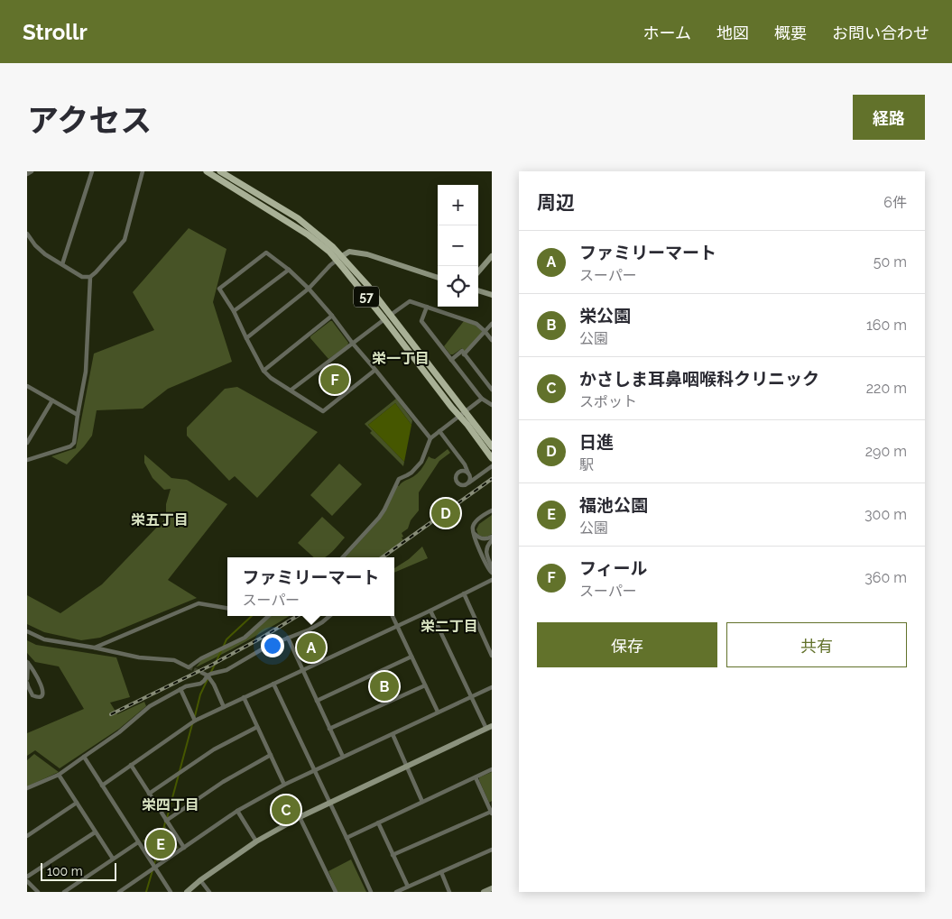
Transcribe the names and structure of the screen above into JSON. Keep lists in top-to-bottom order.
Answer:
{
  "streets": {
    "main road": ["57"]
  },
  "districts": [
    "栄一丁目",
    "栄五丁目",
    "栄二丁目",
    "栄四丁目"
  ],
  "scale_bar": "100 m",
  "page": {
    "header": "Strollr",
    "nav": [
      "ホーム",
      "地図",
      "概要",
      "お問い合わせ"
    ],
    "title": "アクセス",
    "buttons": [
      "経路",
      ["保存", "共有"]
    ],
    "heading": ["周辺", "6件"],
    "map_buttons": ["+", "−"],
    "list": [
      {
        "mark": "A",
        "name": "ファミリーマート",
        "note": "スーパー",
        "value": "50 m"
      },
      {
        "mark": "B",
        "name": "栄公園",
        "note": "公園",
        "value": "160 m"
      },
      {
        "mark": "C",
        "name": "かさしま耳鼻咽喉科クリニック",
        "note": "スポット",
        "value": "220 m"
      },
      {
        "mark": "D",
        "name": "日進",
        "note": "駅",
        "value": "290 m"
      },
      {
        "mark": "E",
        "name": "福池公園",
        "note": "公園",
        "value": "300 m"
      },
      {
        "mark": "F",
        "name": "フィール",
        "note": "スーパー",
        "value": "360 m"
      }
    ],
    "pins": [
      "F",
      "D",
      "A",
      "B",
      "C",
      "E"
    ],
    "popup": ["ファミリーマート", "スーパー"],
    "scale": "100 m"
  }
}
